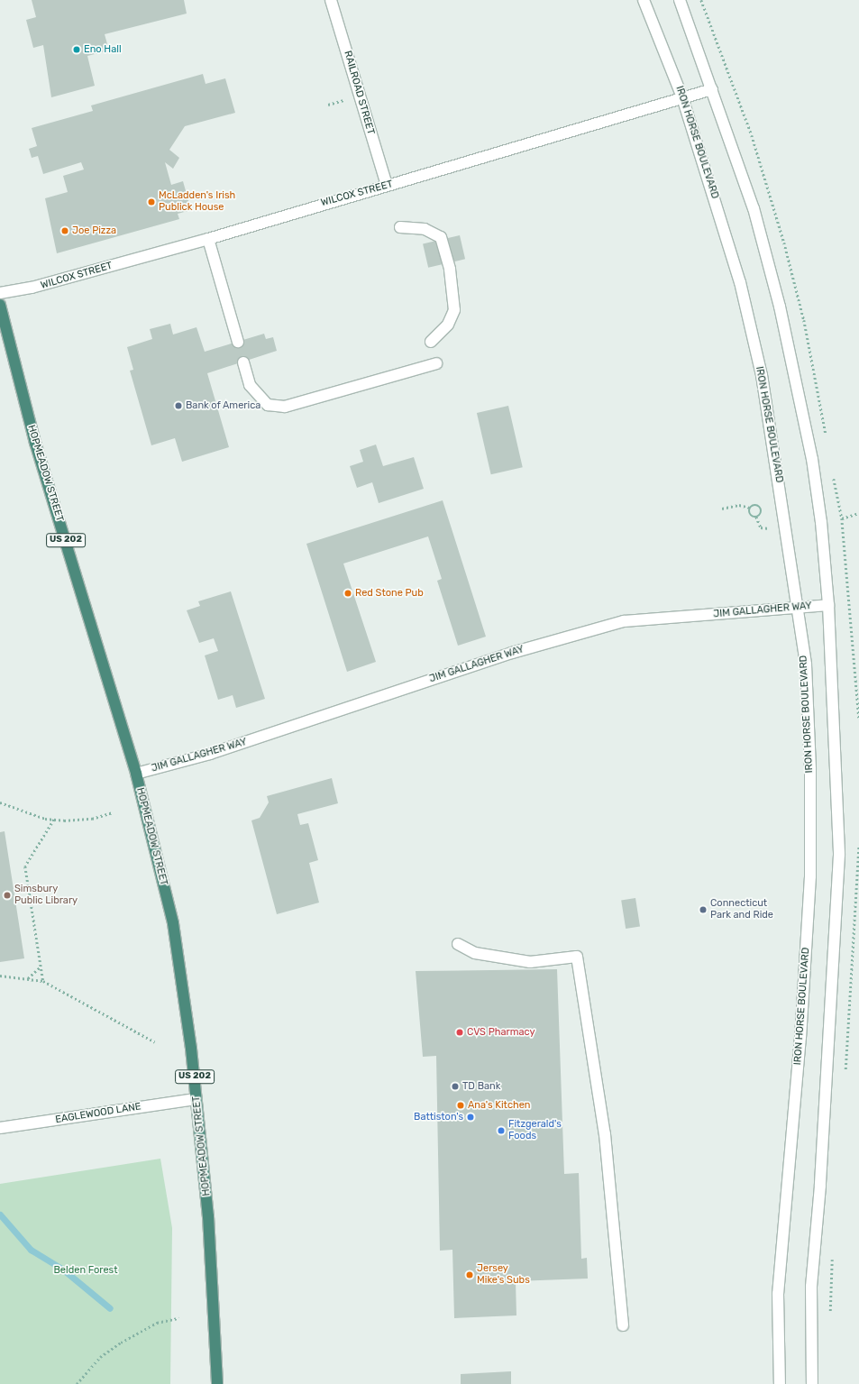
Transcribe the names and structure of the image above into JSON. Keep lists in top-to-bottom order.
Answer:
{
  "streets": {
    "highway": ["HOPMEADOW STREET", "US 202"],
    "street": [
      "RAILROAD STREET",
      "IRON HORSE BOULEVARD",
      "WILCOX STREET",
      "JIM GALLAGHER WAY",
      "EAGLEWOOD LANE"
    ]
  },
  "crossings": [
    ["RAILROAD STREET", "WILCOX STREET"],
    ["IRON HORSE BOULEVARD", "WILCOX STREET"],
    ["IRON HORSE BOULEVARD", "JIM GALLAGHER WAY"],
    ["HOPMEADOW STREET", "JIM GALLAGHER WAY"],
    ["HOPMEADOW STREET", "EAGLEWOOD LANE"]
  ],
  "parks": ["Belden Forest"],
  "places": [
    "Eno Hall",
    "McLadden's Irish Publick House",
    "Joe Pizza",
    "Bank of America",
    "Red Stone Pub",
    "Simsbury Public Library",
    "Connecticut Park and Ride",
    "CVS Pharmacy",
    "TD Bank",
    "Ana's Kitchen",
    "Battiston's",
    "Fitzgerald's Foods",
    "Jersey Mike's Subs"
  ]
}
